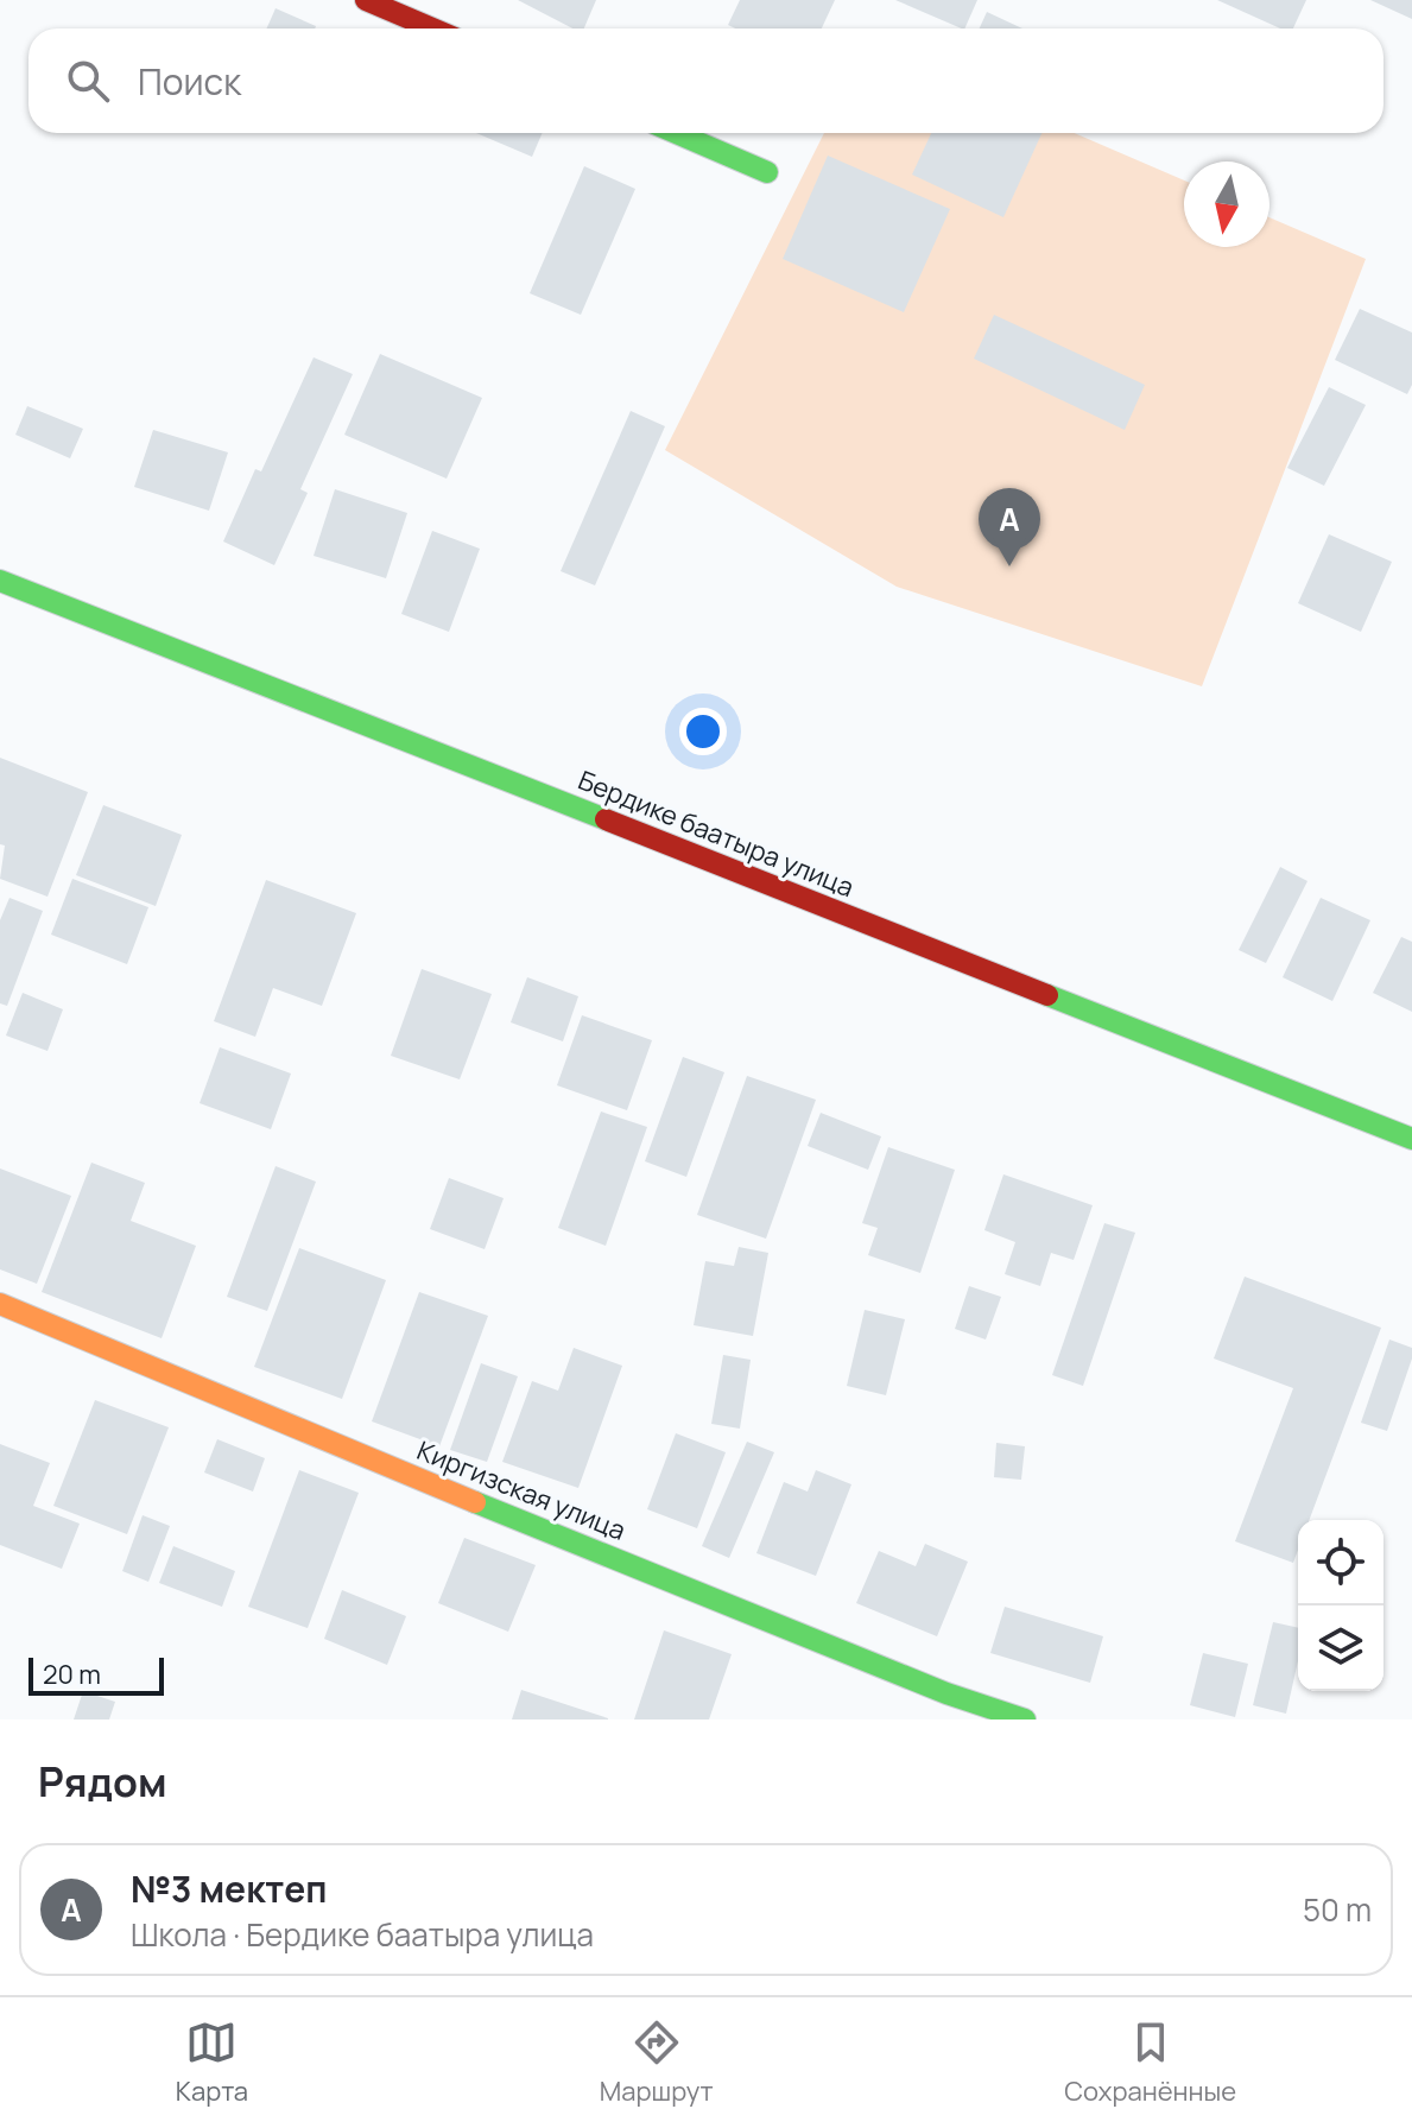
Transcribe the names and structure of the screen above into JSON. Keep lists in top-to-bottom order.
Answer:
{
  "streets": {
    "street": ["Бердике баатыра улица", "Киргизская улица"]
  },
  "scale_bar": "20 m",
  "north": "bottom",
  "page": {
    "search": "Поиск",
    "pins": "A",
    "scale": "20 m",
    "heading": "Рядом",
    "list": [
      {
        "mark": "A",
        "name": "№3 мектеп",
        "note": "Школа · Бердике баатыра улица",
        "value": "50 m"
      }
    ],
    "nav": ["Карта", "Маршрут", "Сохранённые"]
  }
}
